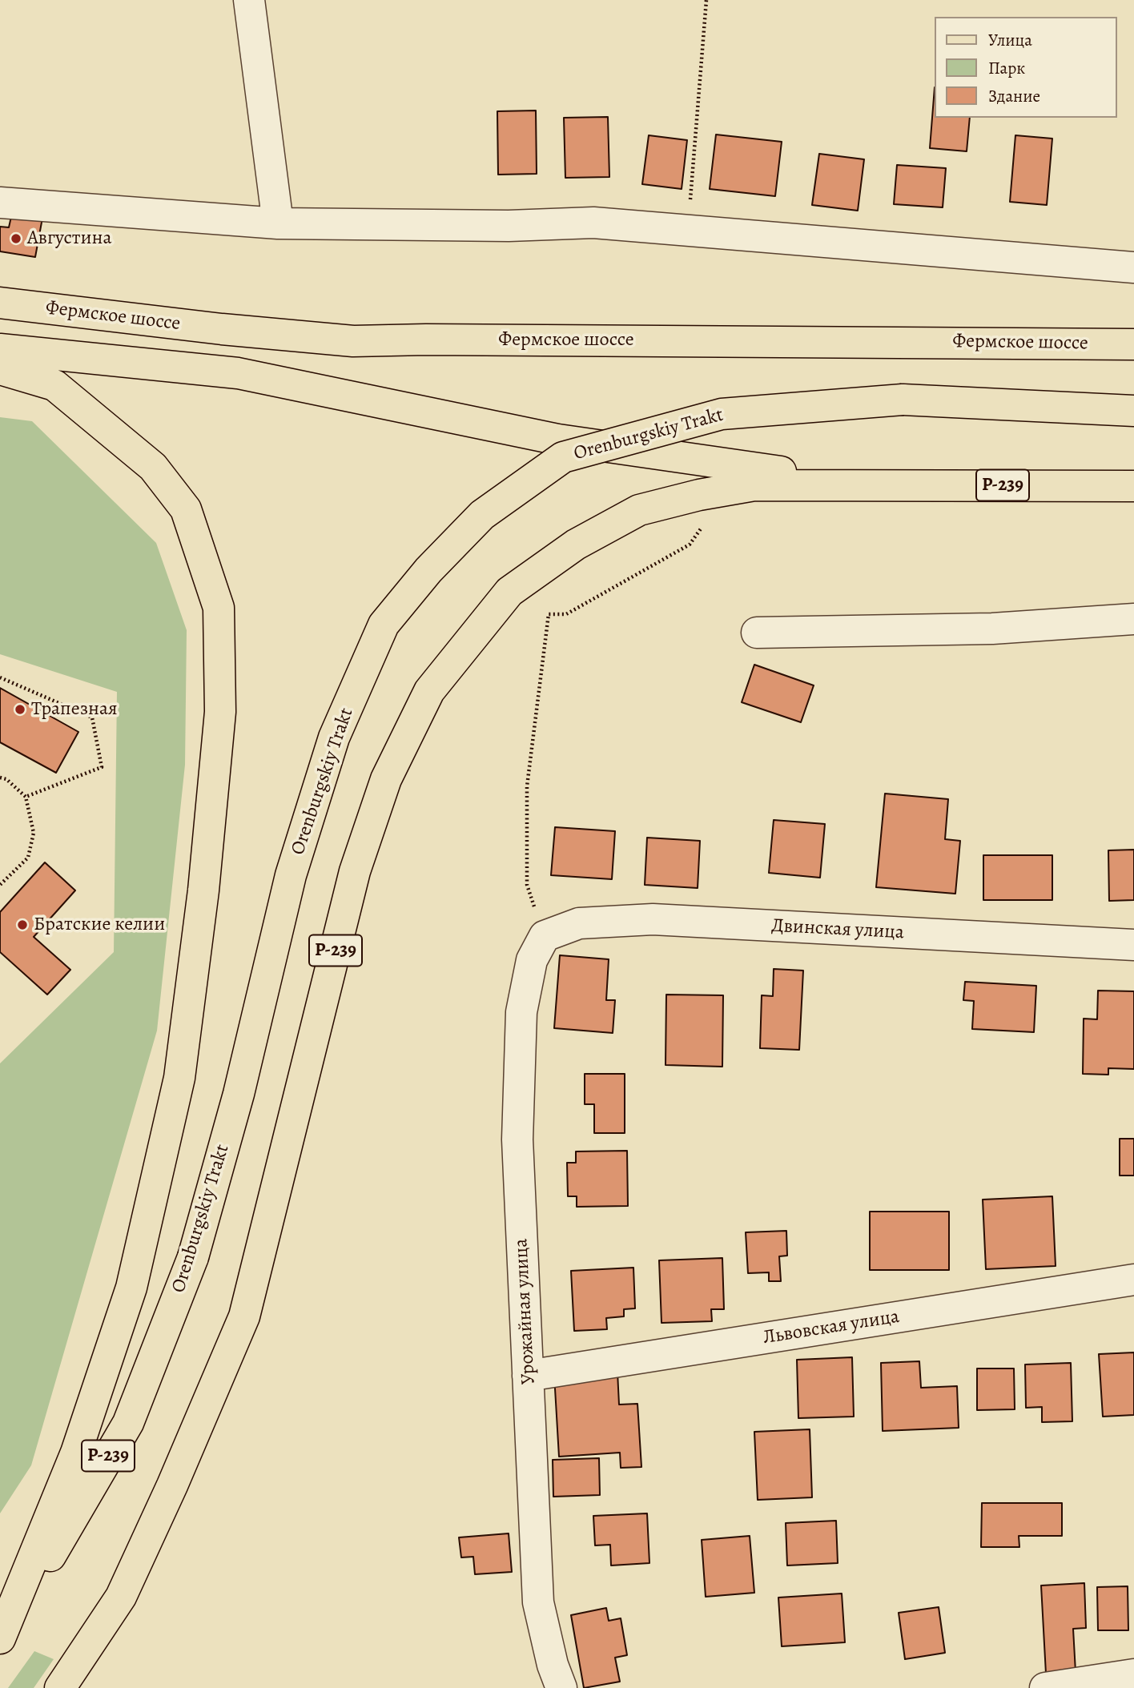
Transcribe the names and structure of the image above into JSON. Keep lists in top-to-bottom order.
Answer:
{
  "streets": {
    "main road": ["Фермское шоссе", "Orenburgskiy Trakt", "Р-239"],
    "street": ["Двинская улица", "Урожайная улица", "Львовская улица"]
  },
  "crossings": [
    ["Двинская улица", "Урожайная улица"],
    ["Урожайная улица", "Львовская улица"]
  ],
  "places": ["Августина", "Трапезная", "Братские келии"],
  "legend": ["Улица", "Парк", "Здание"]
}
